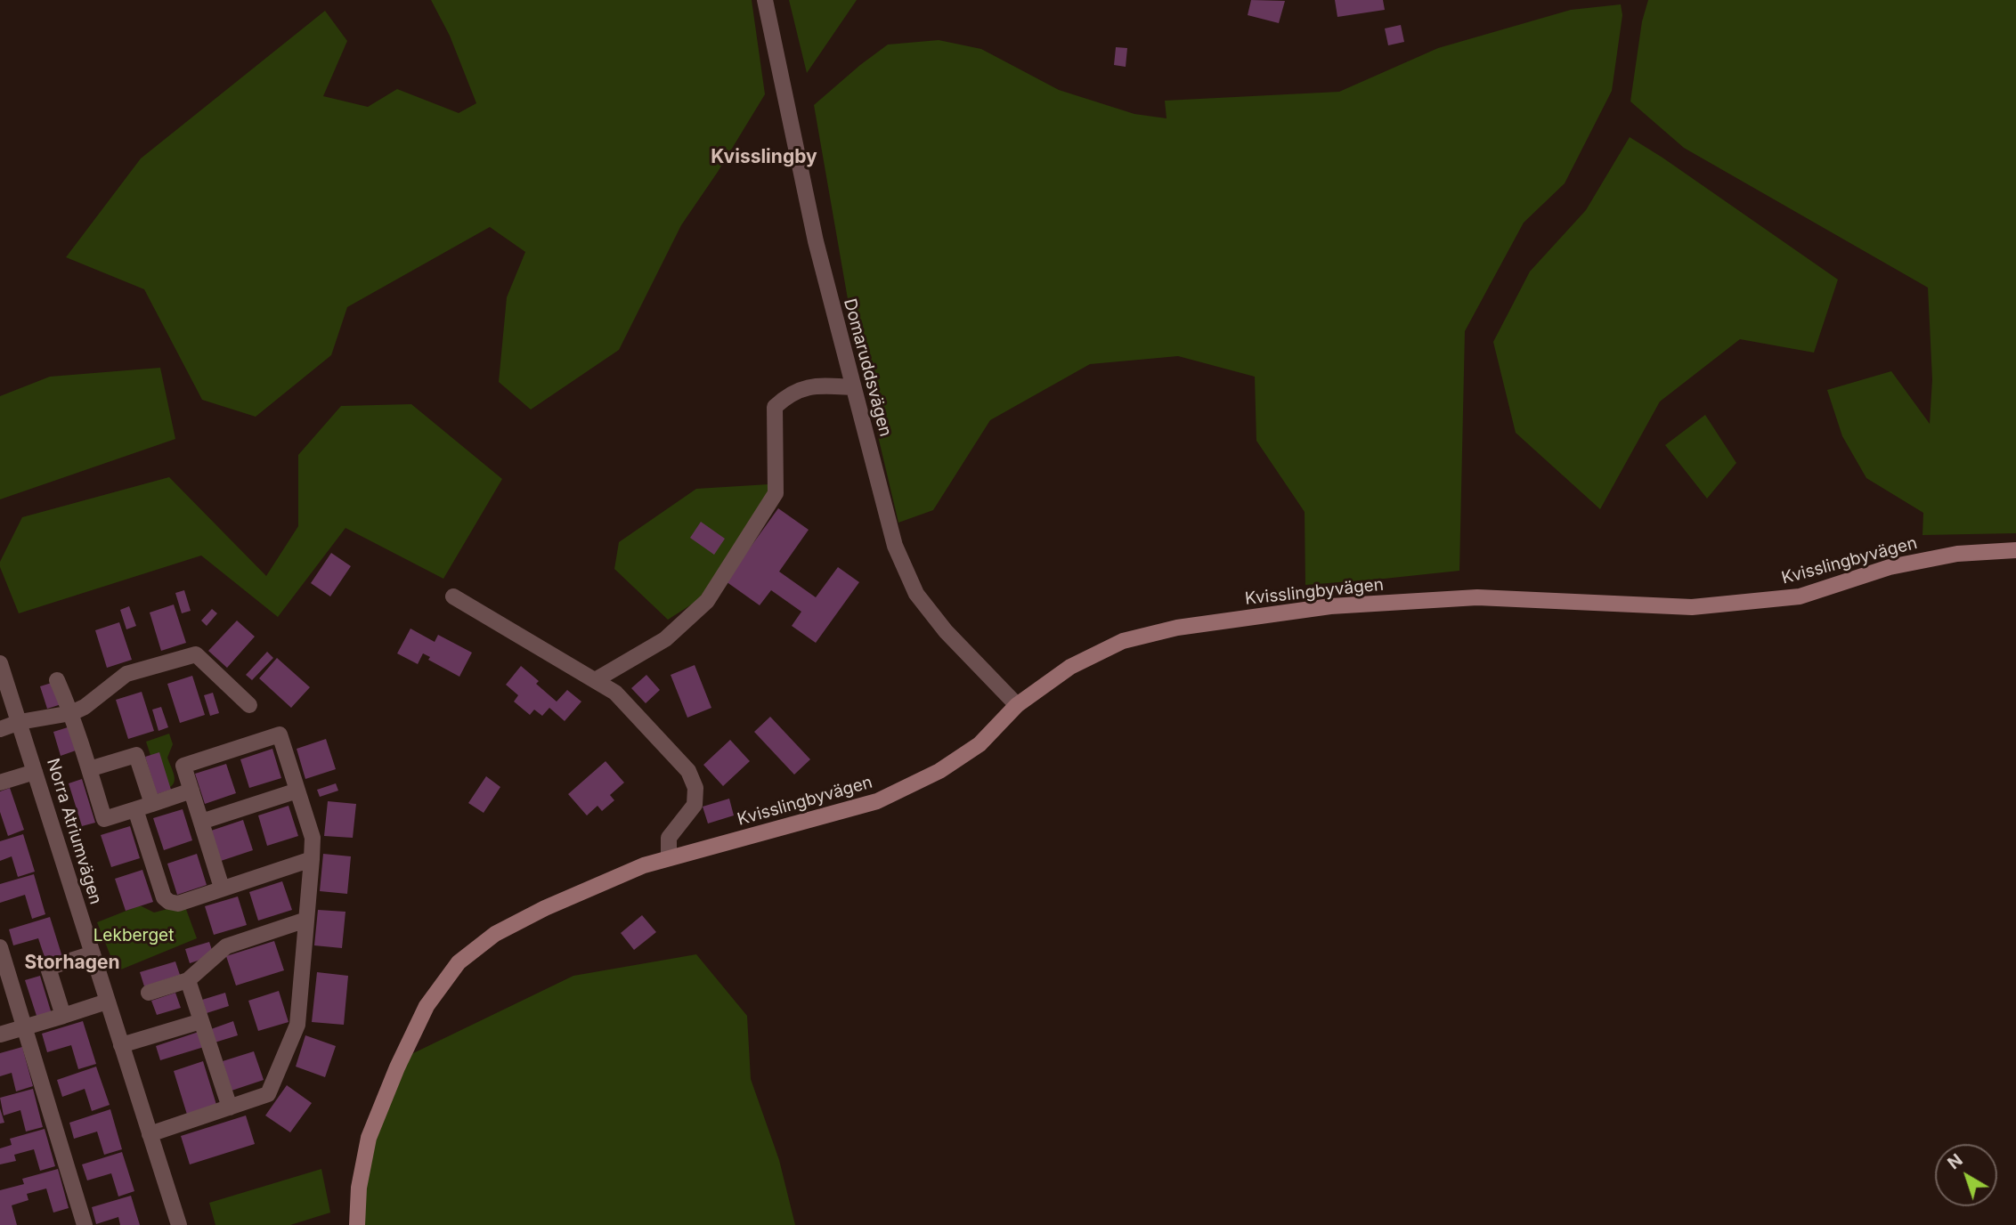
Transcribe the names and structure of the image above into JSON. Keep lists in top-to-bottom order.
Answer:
{
  "streets": {
    "street": ["Domaruddsvägen", "Kvisslingbyvägen", "Norra Atriumvägen"]
  },
  "crossings": [
    ["Domaruddsvägen", "Kvisslingbyvägen"]
  ],
  "districts": ["Kvisslingby", "Storhagen"],
  "parks": ["Lekberget"],
  "north": "top left"
}
